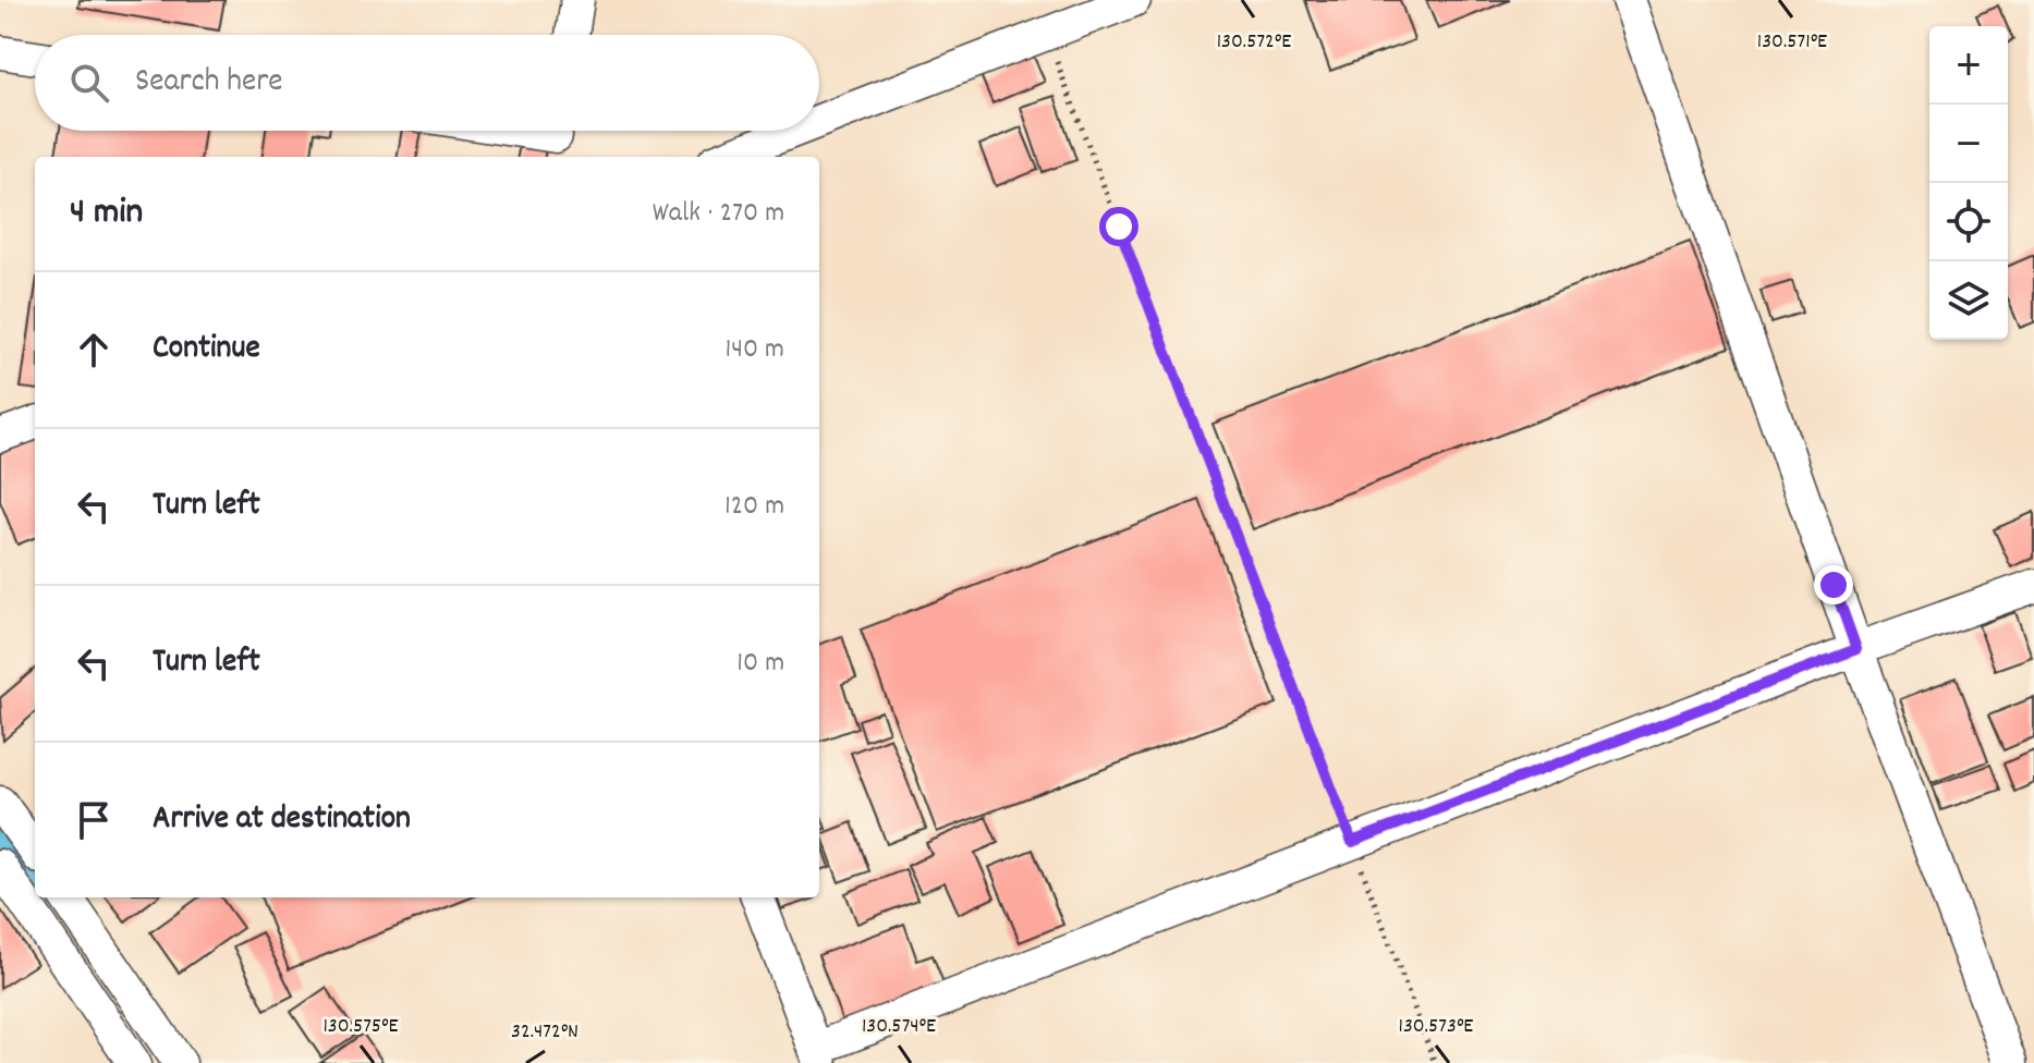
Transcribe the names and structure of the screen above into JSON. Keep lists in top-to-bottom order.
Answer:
{
  "page": {
    "map_buttons": ["+", "−"],
    "search": "Search here",
    "heading": ["4 min", "Walk · 270 m"],
    "list": [
      ["Continue", "140 m"],
      ["Turn left", "120 m"],
      ["Turn left", "10 m"],
      "Arrive at destination"
    ]
  },
  "coordinates": [
    "130.572°E",
    "130.571°E",
    "130.575°E",
    "130.574°E",
    "130.573°E",
    "32.472°N"
  ]
}
